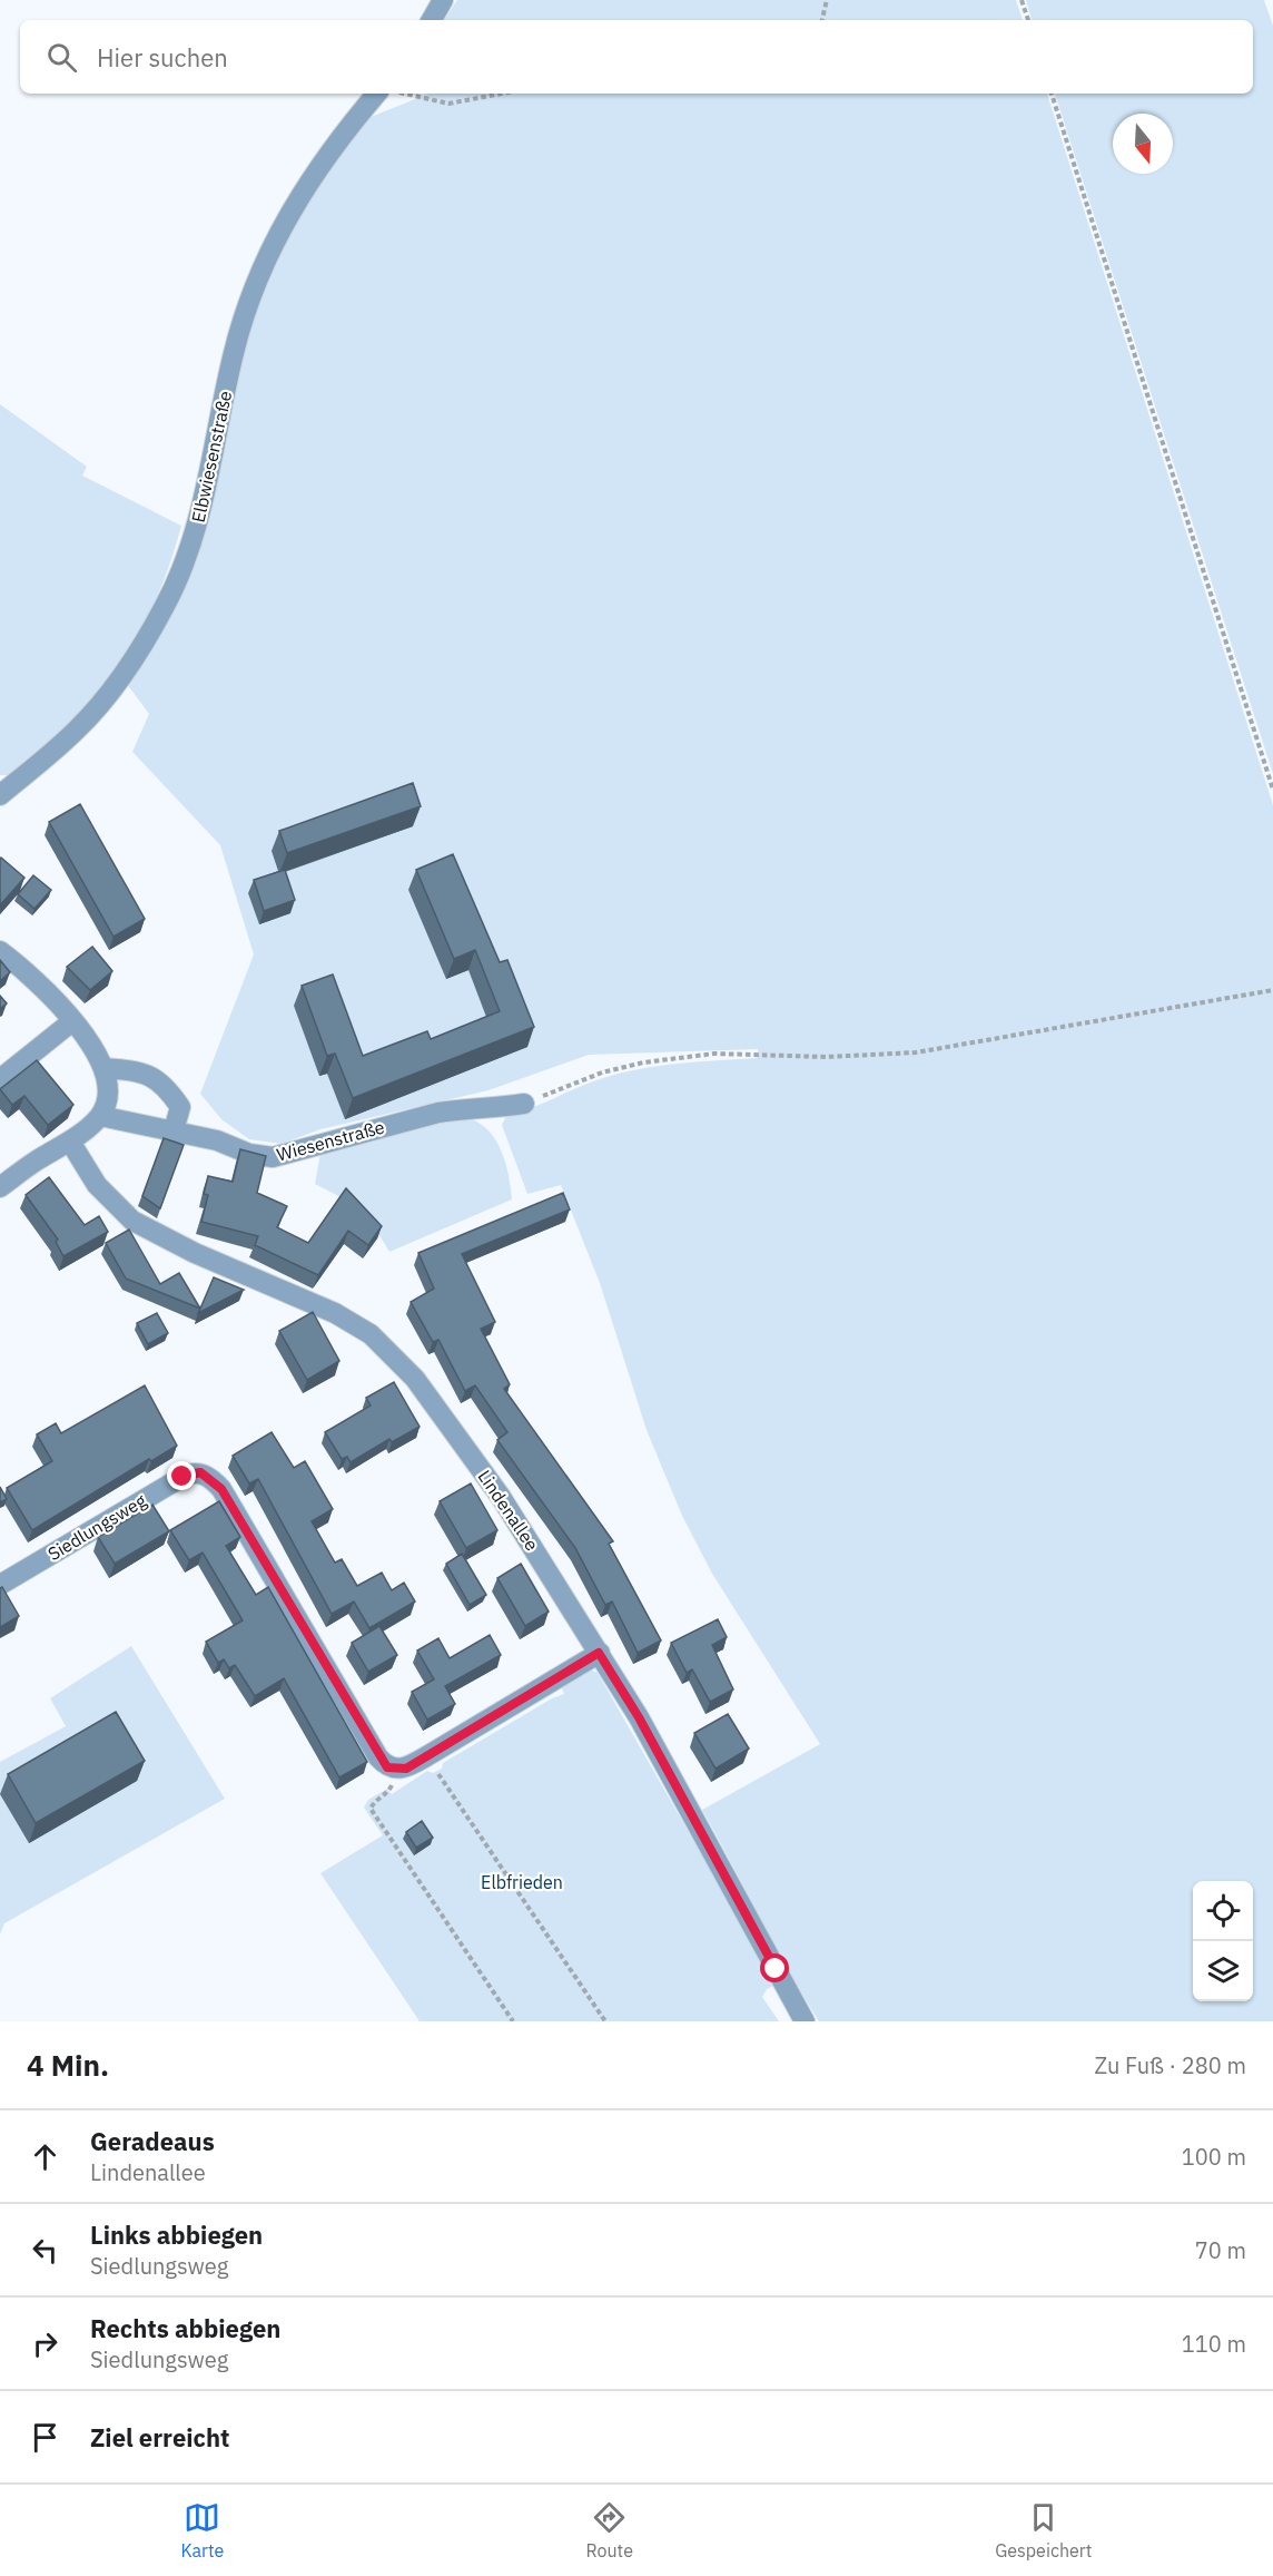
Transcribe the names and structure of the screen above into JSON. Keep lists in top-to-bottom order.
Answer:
{
  "streets": {
    "street": [
      "Elbwiesenstraße",
      "Wiesenstraße",
      "Lindenallee",
      "Siedlungsweg"
    ]
  },
  "parks": ["Elbfrieden"],
  "north": "bottom",
  "page": {
    "search": "Hier suchen",
    "heading": ["4 Min.", "Zu Fuß · 280 m"],
    "list": [
      ["Geradeaus", "Lindenallee", "100 m"],
      ["Links abbiegen", "Siedlungsweg", "70 m"],
      ["Rechts abbiegen", "Siedlungsweg", "110 m"],
      "Ziel erreicht"
    ],
    "nav": ["Karte", "Route", "Gespeichert"]
  }
}
